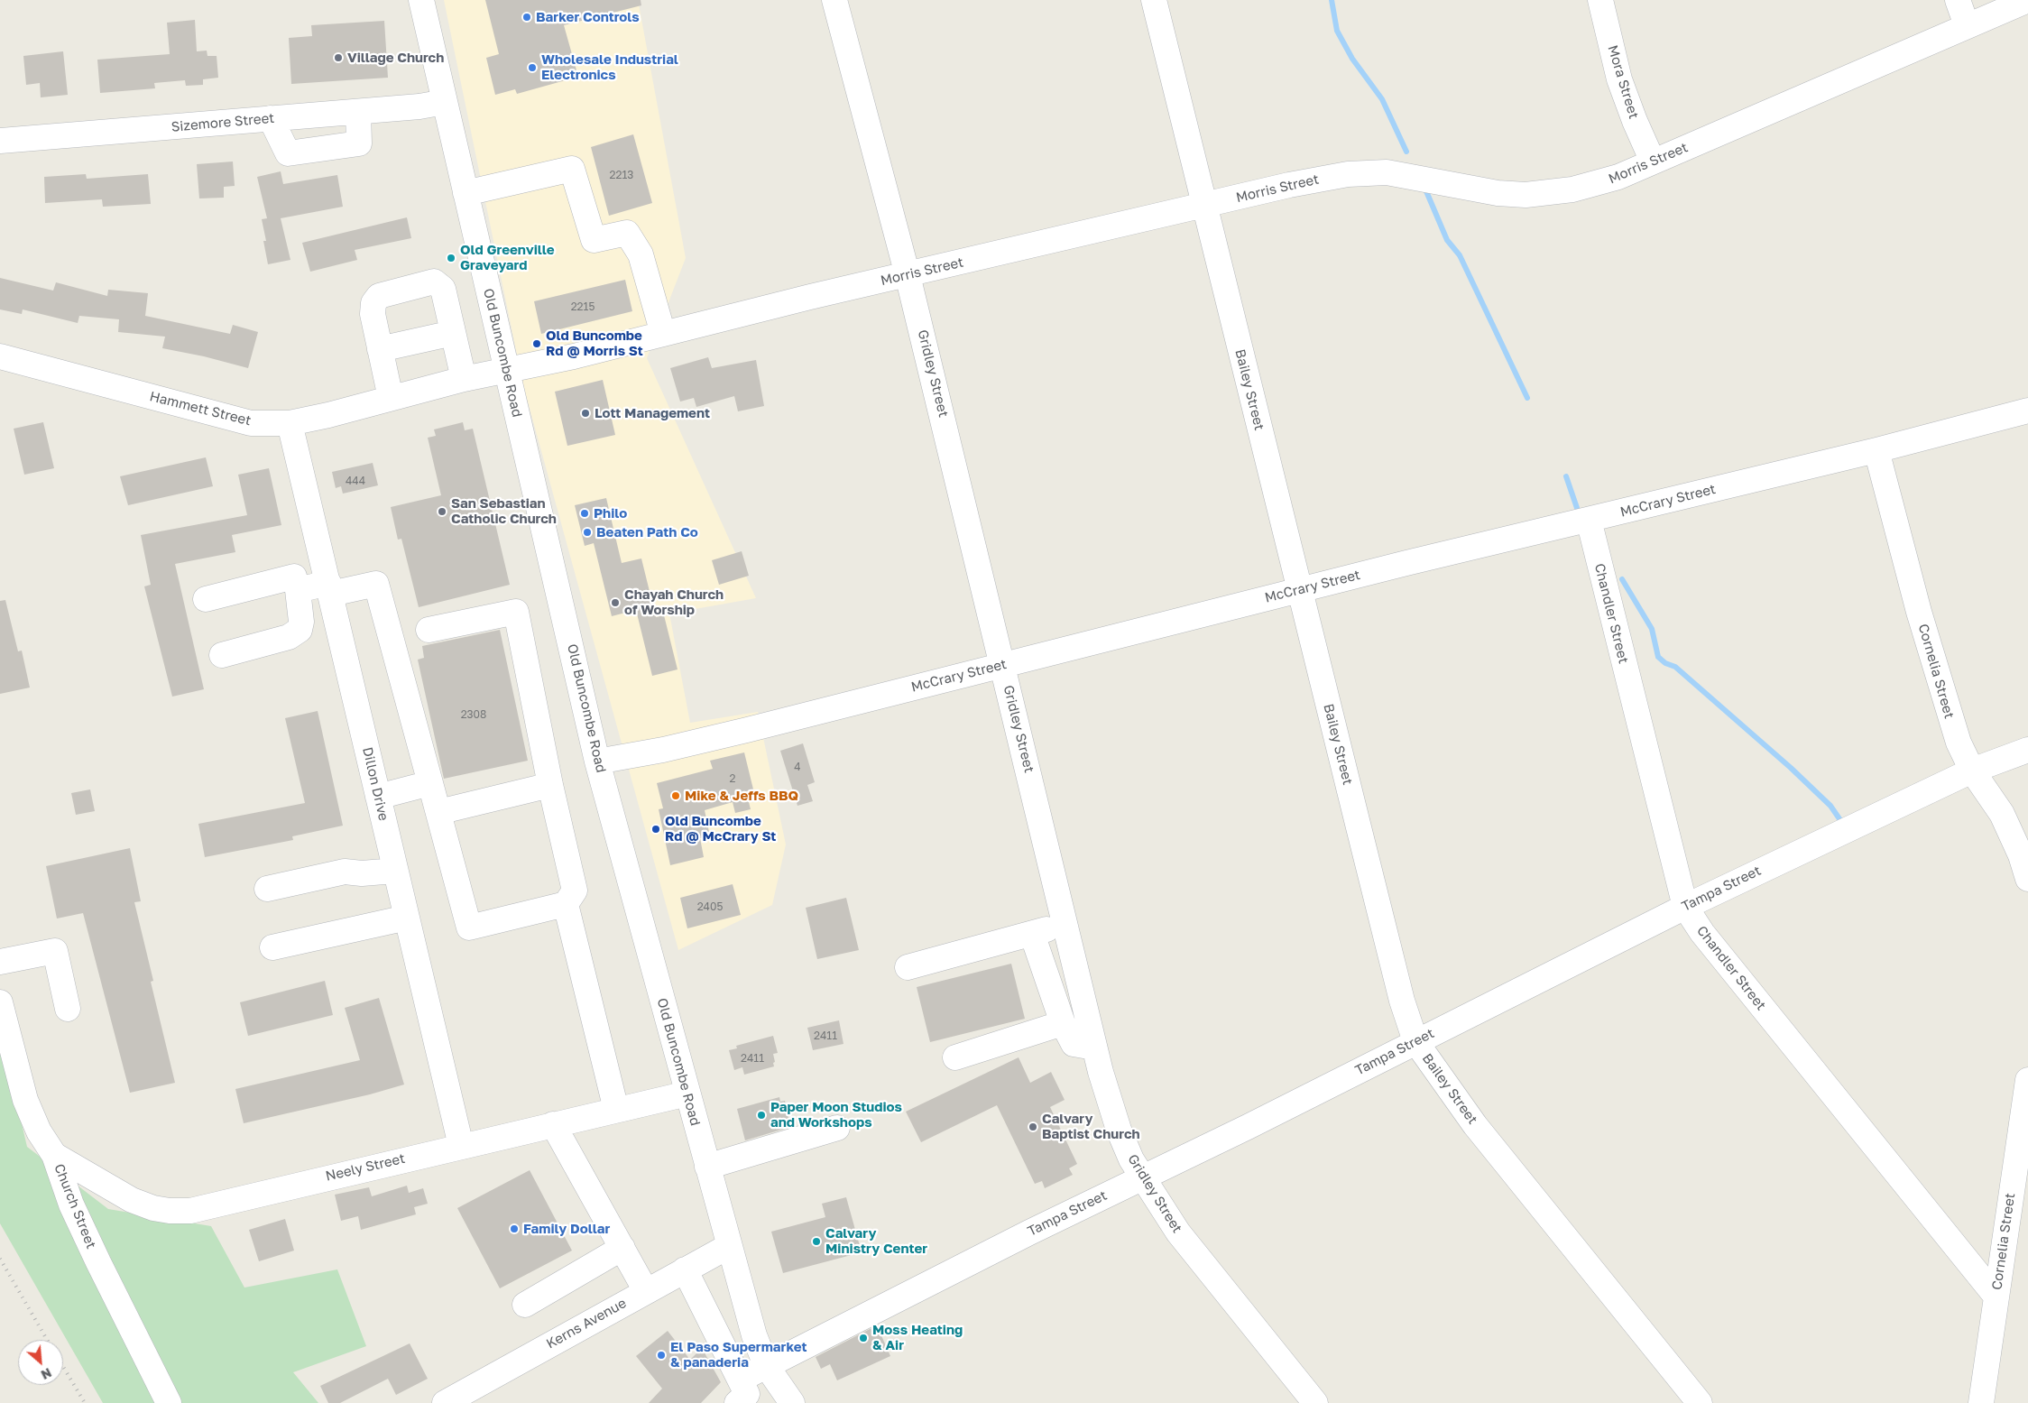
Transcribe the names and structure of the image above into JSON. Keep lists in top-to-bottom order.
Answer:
{
  "streets": {
    "street": [
      "Mora Street",
      "Sizemore Street",
      "Morris Street",
      "Old Buncombe Road",
      "Gridley Street",
      "Bailey Street",
      "Hammett Street",
      "McCrary Street",
      "Chandler Street",
      "Cornelia Street",
      "Dillon Drive",
      "Tampa Street",
      "Neely Street",
      "Church Street",
      "Kerns Avenue"
    ]
  },
  "crossings": [
    ["Mora Street", "Morris Street"],
    ["Sizemore Street", "Old Buncombe Road"],
    ["Morris Street", "Old Buncombe Road"],
    ["Morris Street", "Gridley Street"],
    ["Morris Street", "Bailey Street"],
    ["Morris Street", "Hammett Street"],
    ["Old Buncombe Road", "Hammett Street"],
    ["Old Buncombe Road", "McCrary Street"],
    ["Old Buncombe Road", "Tampa Street"],
    ["Old Buncombe Road", "Neely Street"],
    ["Old Buncombe Road", "Kerns Avenue"],
    ["Gridley Street", "McCrary Street"],
    ["Gridley Street", "Tampa Street"],
    ["Bailey Street", "McCrary Street"],
    ["Bailey Street", "Tampa Street"],
    ["Hammett Street", "Dillon Drive"],
    ["McCrary Street", "Chandler Street"],
    ["McCrary Street", "Cornelia Street"],
    ["Chandler Street", "Cornelia Street"],
    ["Chandler Street", "Tampa Street"],
    ["Cornelia Street", "Tampa Street"],
    ["Dillon Drive", "Neely Street"],
    ["Neely Street", "Church Street"]
  ],
  "places": [
    "Barker Controls",
    "Village Church",
    "Wholesale Industrial Electronics",
    "Old Greenville Graveyard",
    "Old Buncombe Rd @ Morris St",
    "Lott Management",
    "San Sebastian Catholic Church",
    "Philo",
    "Beaten Path Co",
    "Chayah Church of Worship",
    "Mike & Jeffs BBQ",
    "Old Buncombe Rd @ McCrary St",
    "Paper Moon Studios and Workshops",
    "Calvary Baptist Church",
    "Family Dollar",
    "Calvary Ministry Center",
    "Moss Heating & Air",
    "El Paso Supermarket & panaderia"
  ],
  "house_numbers": [
    "2213",
    "2215",
    "444",
    "2308",
    "4",
    "2",
    "2405",
    "2411",
    "2411"
  ],
  "north": "bottom right"
}
